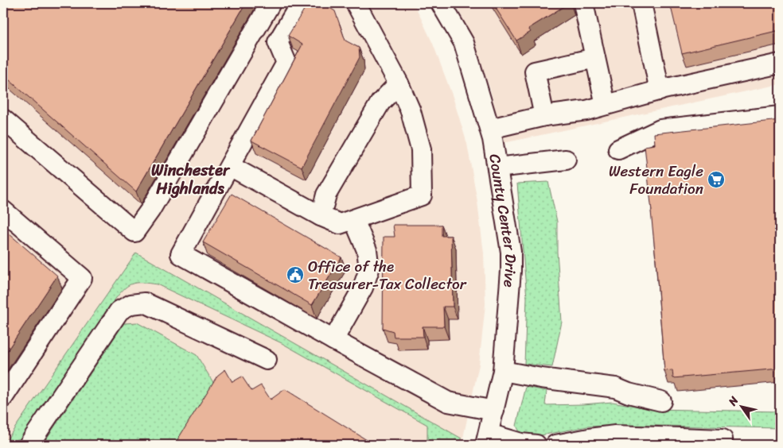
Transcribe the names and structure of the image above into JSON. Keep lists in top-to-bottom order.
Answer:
{
  "streets": {
    "street": ["County Center Drive"]
  },
  "districts": ["Winchester Highlands"],
  "places": {
    "supermarket": ["Western Eagle Foundation"],
    "public building": ["Office of the Treasurer-Tax Collector"]
  },
  "north": "top left"
}
